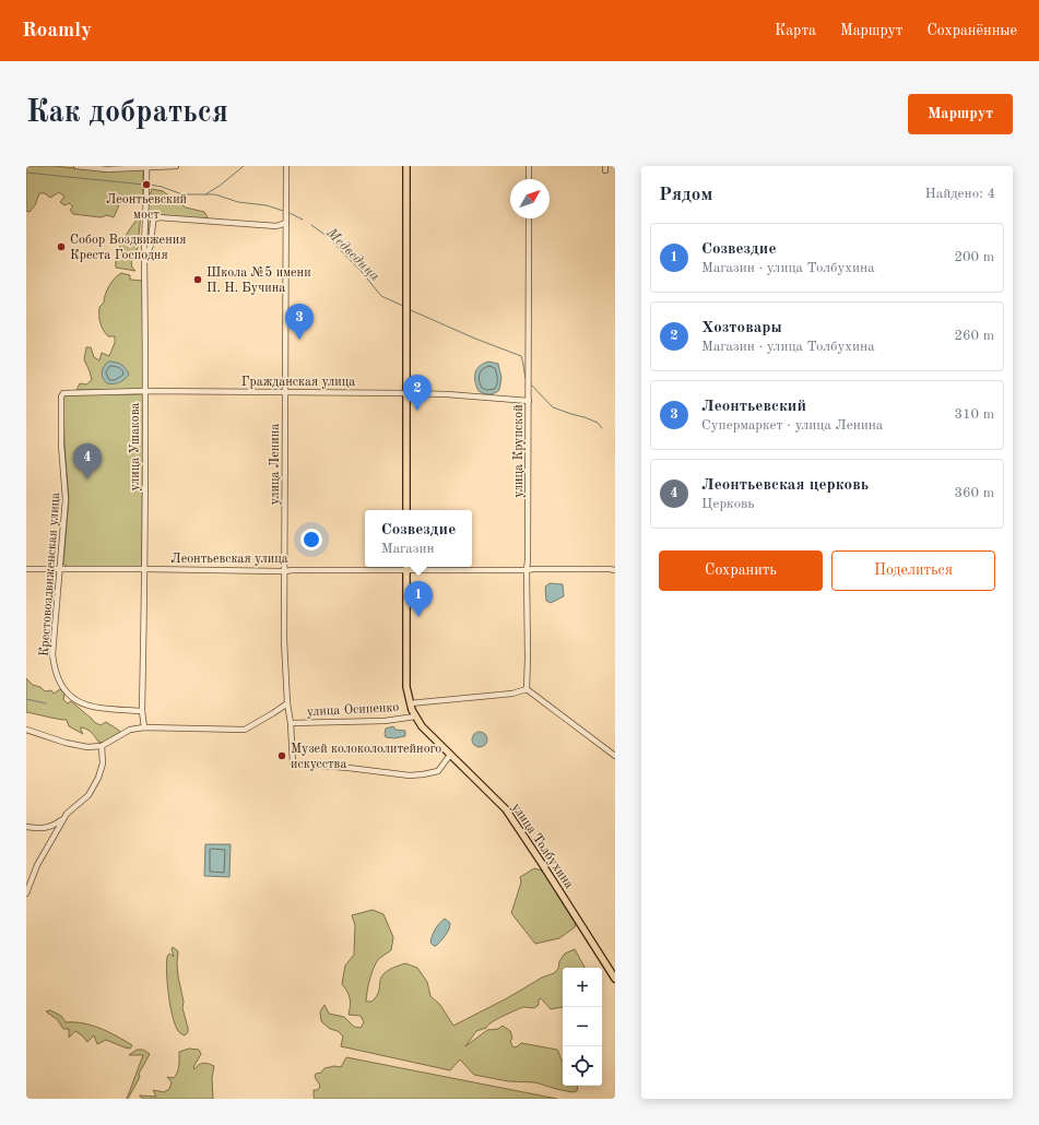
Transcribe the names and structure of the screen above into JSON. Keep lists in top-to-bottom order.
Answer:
{
  "streets": {
    "main road": ["улица Толбухина"],
    "street": [
      "Гражданская улица",
      "улица Ушакова",
      "улица Крупской",
      "улица Ленина",
      "Леонтьевская улица",
      "Крестовоздвиженская улица",
      "улица Осипенко"
    ]
  },
  "crossings": [
    ["Гражданская улица", "улица Ушакова"],
    ["Гражданская улица", "улица Крупской"],
    ["Гражданская улица", "улица Ленина"],
    ["Гражданская улица", "Крестовоздвиженская улица"],
    ["улица Ушакова", "Леонтьевская улица"],
    ["улица Ушакова", "Крестовоздвиженская улица"],
    ["улица Ушакова", "улица Осипенко"],
    ["улица Крупской", "Леонтьевская улица"],
    ["улица Крупской", "улица Осипенко"],
    ["улица Ленина", "Леонтьевская улица"],
    ["улица Ленина", "улица Осипенко"],
    ["улица Ленина", "улица Толбухина"],
    ["Леонтьевская улица", "Крестовоздвиженская улица"],
    ["Леонтьевская улица", "улица Толбухина"],
    ["улица Осипенко", "улица Толбухина"]
  ],
  "water": ["Медведица"],
  "places": [
    "Леонтьевский мост",
    "Собор Воздвижения Креста Господня",
    "Школа №5 имени П. Н. Бучина",
    "Музей колокололитейного искусства"
  ],
  "north": "top right",
  "page": {
    "header": "Roamly",
    "nav": ["Карта", "Маршрут", "Сохранённые"],
    "buttons": [
      "Маршрут",
      ["Сохранить", "Поделиться"]
    ],
    "title": "Как добраться",
    "heading": ["Рядом", "Найдено: 4"],
    "list": [
      {
        "mark": "1",
        "name": "Созвездие",
        "note": "Магазин · улица Толбухина",
        "value": "200 m"
      },
      {
        "mark": "2",
        "name": "Хозтовары",
        "note": "Магазин · улица Толбухина",
        "value": "260 m"
      },
      {
        "mark": "3",
        "name": "Леонтьевский",
        "note": "Супермаркет · улица Ленина",
        "value": "310 m"
      },
      {
        "mark": "4",
        "name": "Леонтьевская церковь",
        "note": "Церковь",
        "value": "360 m"
      }
    ],
    "pins": [
      "3",
      "2",
      "4",
      "1"
    ],
    "popup": ["Созвездие", "Магазин"],
    "map_buttons": ["+", "−"]
  }
}
